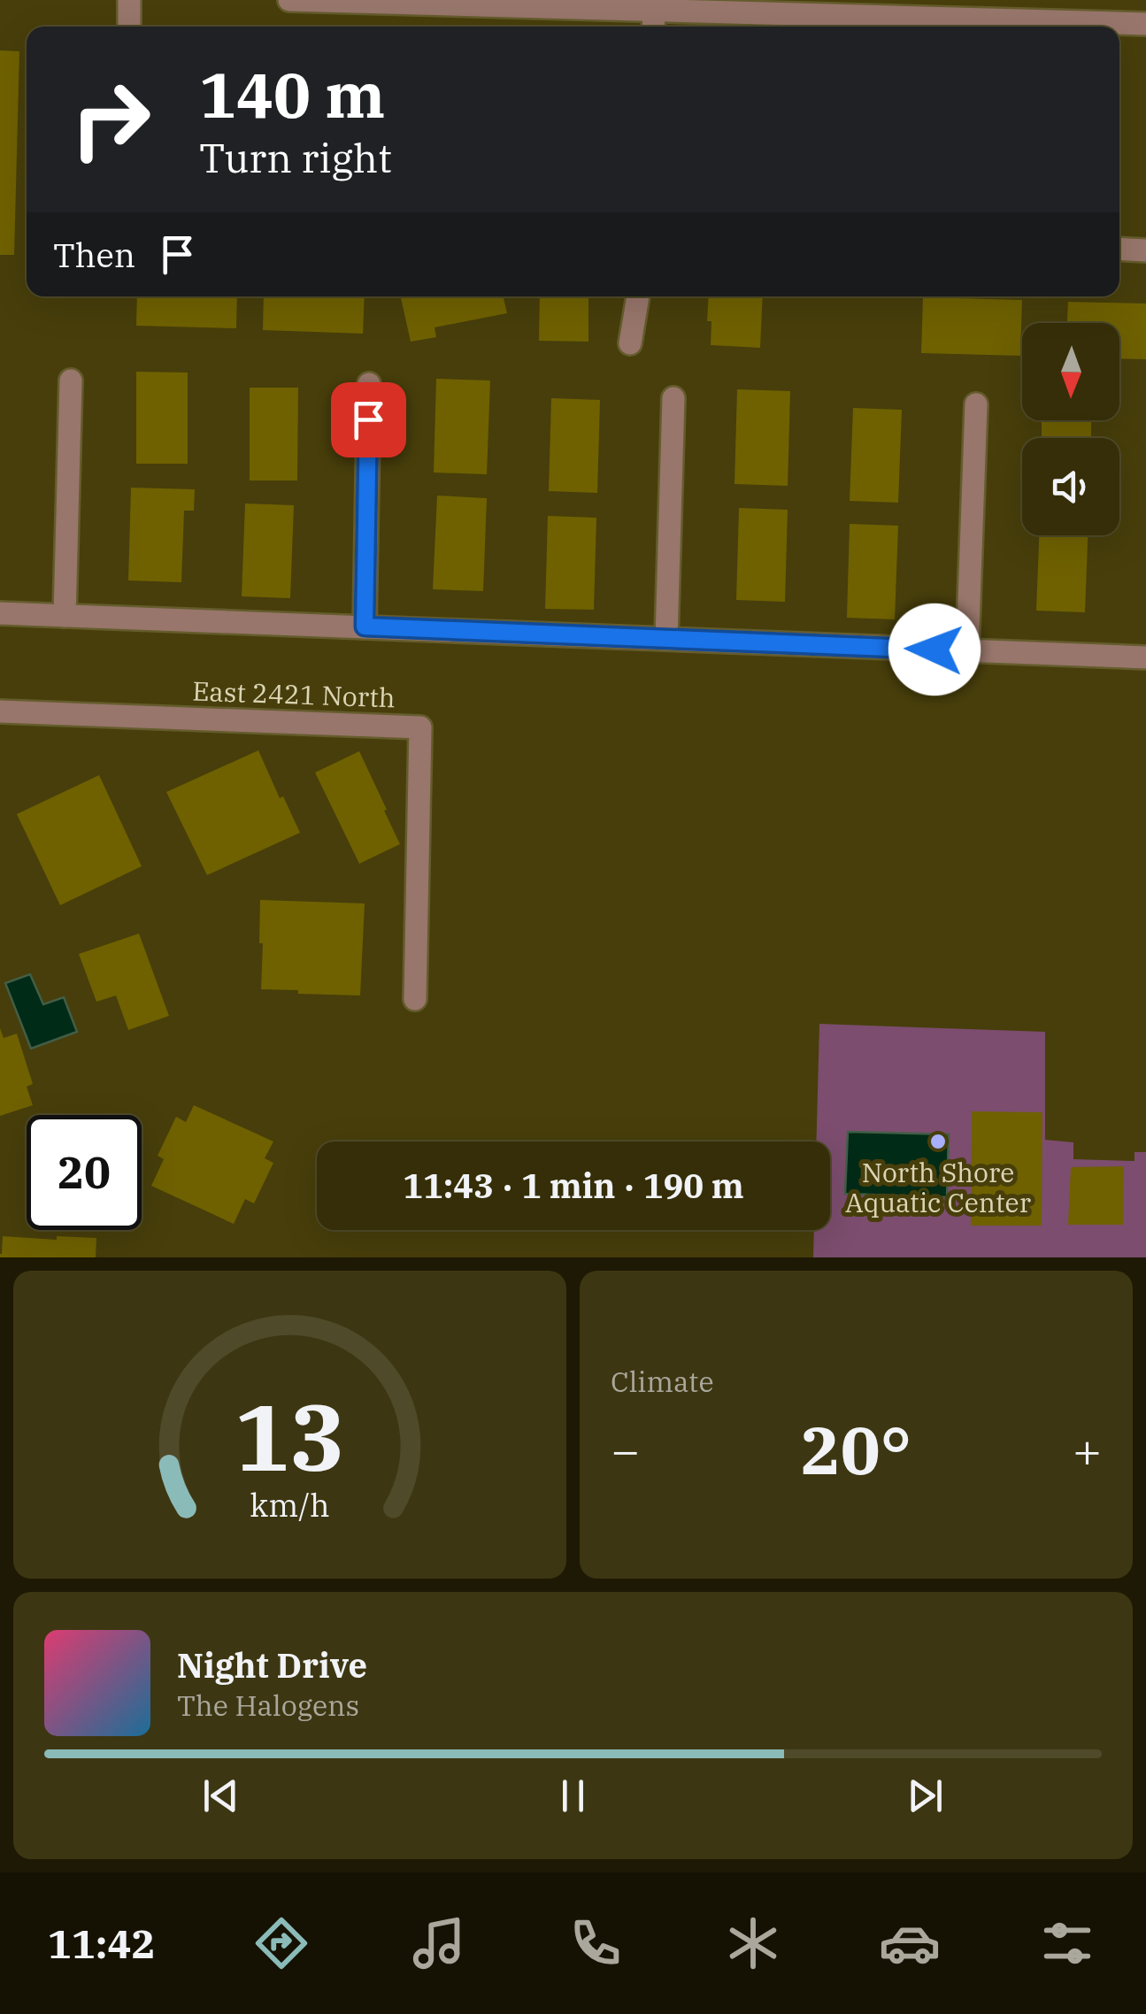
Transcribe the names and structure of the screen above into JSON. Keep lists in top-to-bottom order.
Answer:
{
  "streets": {
    "street": ["East 2421 North"]
  },
  "places": ["North Shore Aquatic Center"],
  "north": "bottom",
  "page": {
    "turn": ["140 m", "Turn right"],
    "then": "Then",
    "limit": "20",
    "trip": "11:43 · 1 min · 190 m",
    "tile": "Climate",
    "heat": ["−", "20°", "+"],
    "song": ["Night Drive", "The Halogens"],
    "tabs": "11:42",
    "gauge": ["13", "km/h"]
  }
}
